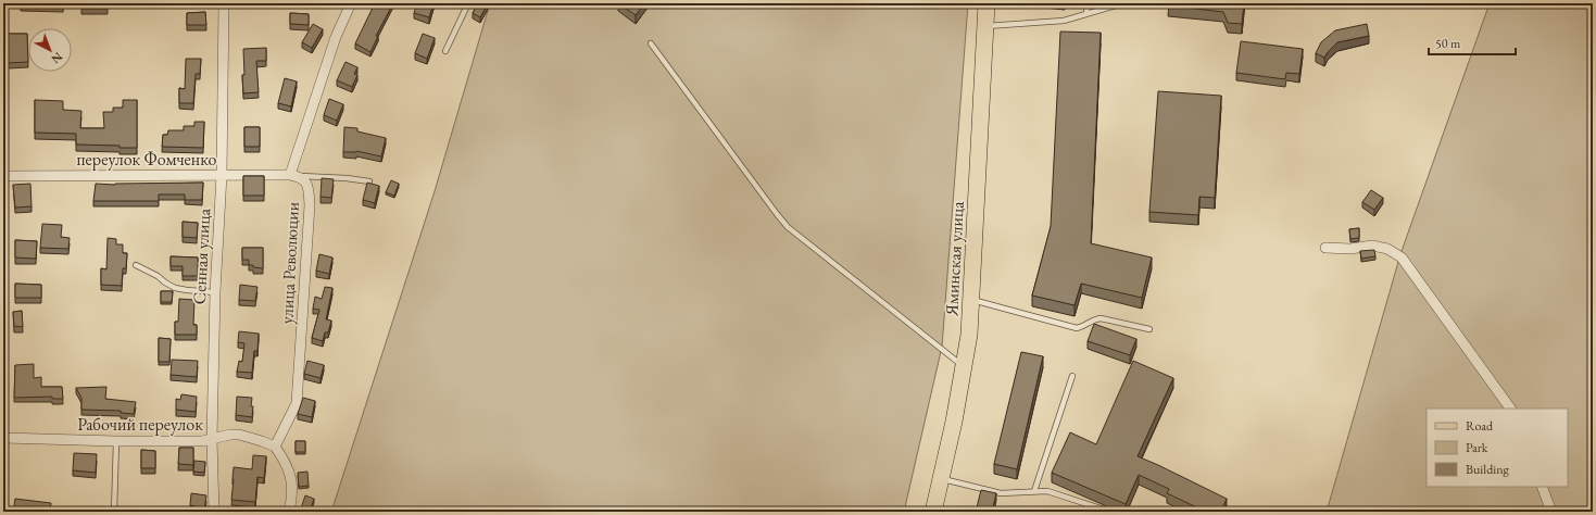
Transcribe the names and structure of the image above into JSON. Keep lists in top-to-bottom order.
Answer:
{
  "streets": {
    "main road": ["Яминская улица"],
    "street": [
      "переулок Фомченко",
      "Сенная улица",
      "улица Революции",
      "Рабочий переулок"
    ]
  },
  "crossings": [
    ["переулок Фомченко", "Сенная улица"],
    ["переулок Фомченко", "улица Революции"],
    ["Сенная улица", "Рабочий переулок"],
    ["улица Революции", "Рабочий переулок"]
  ],
  "legend": ["Road", "Park", "Building"],
  "scale_bar": "50 m",
  "north": "bottom right"
}
